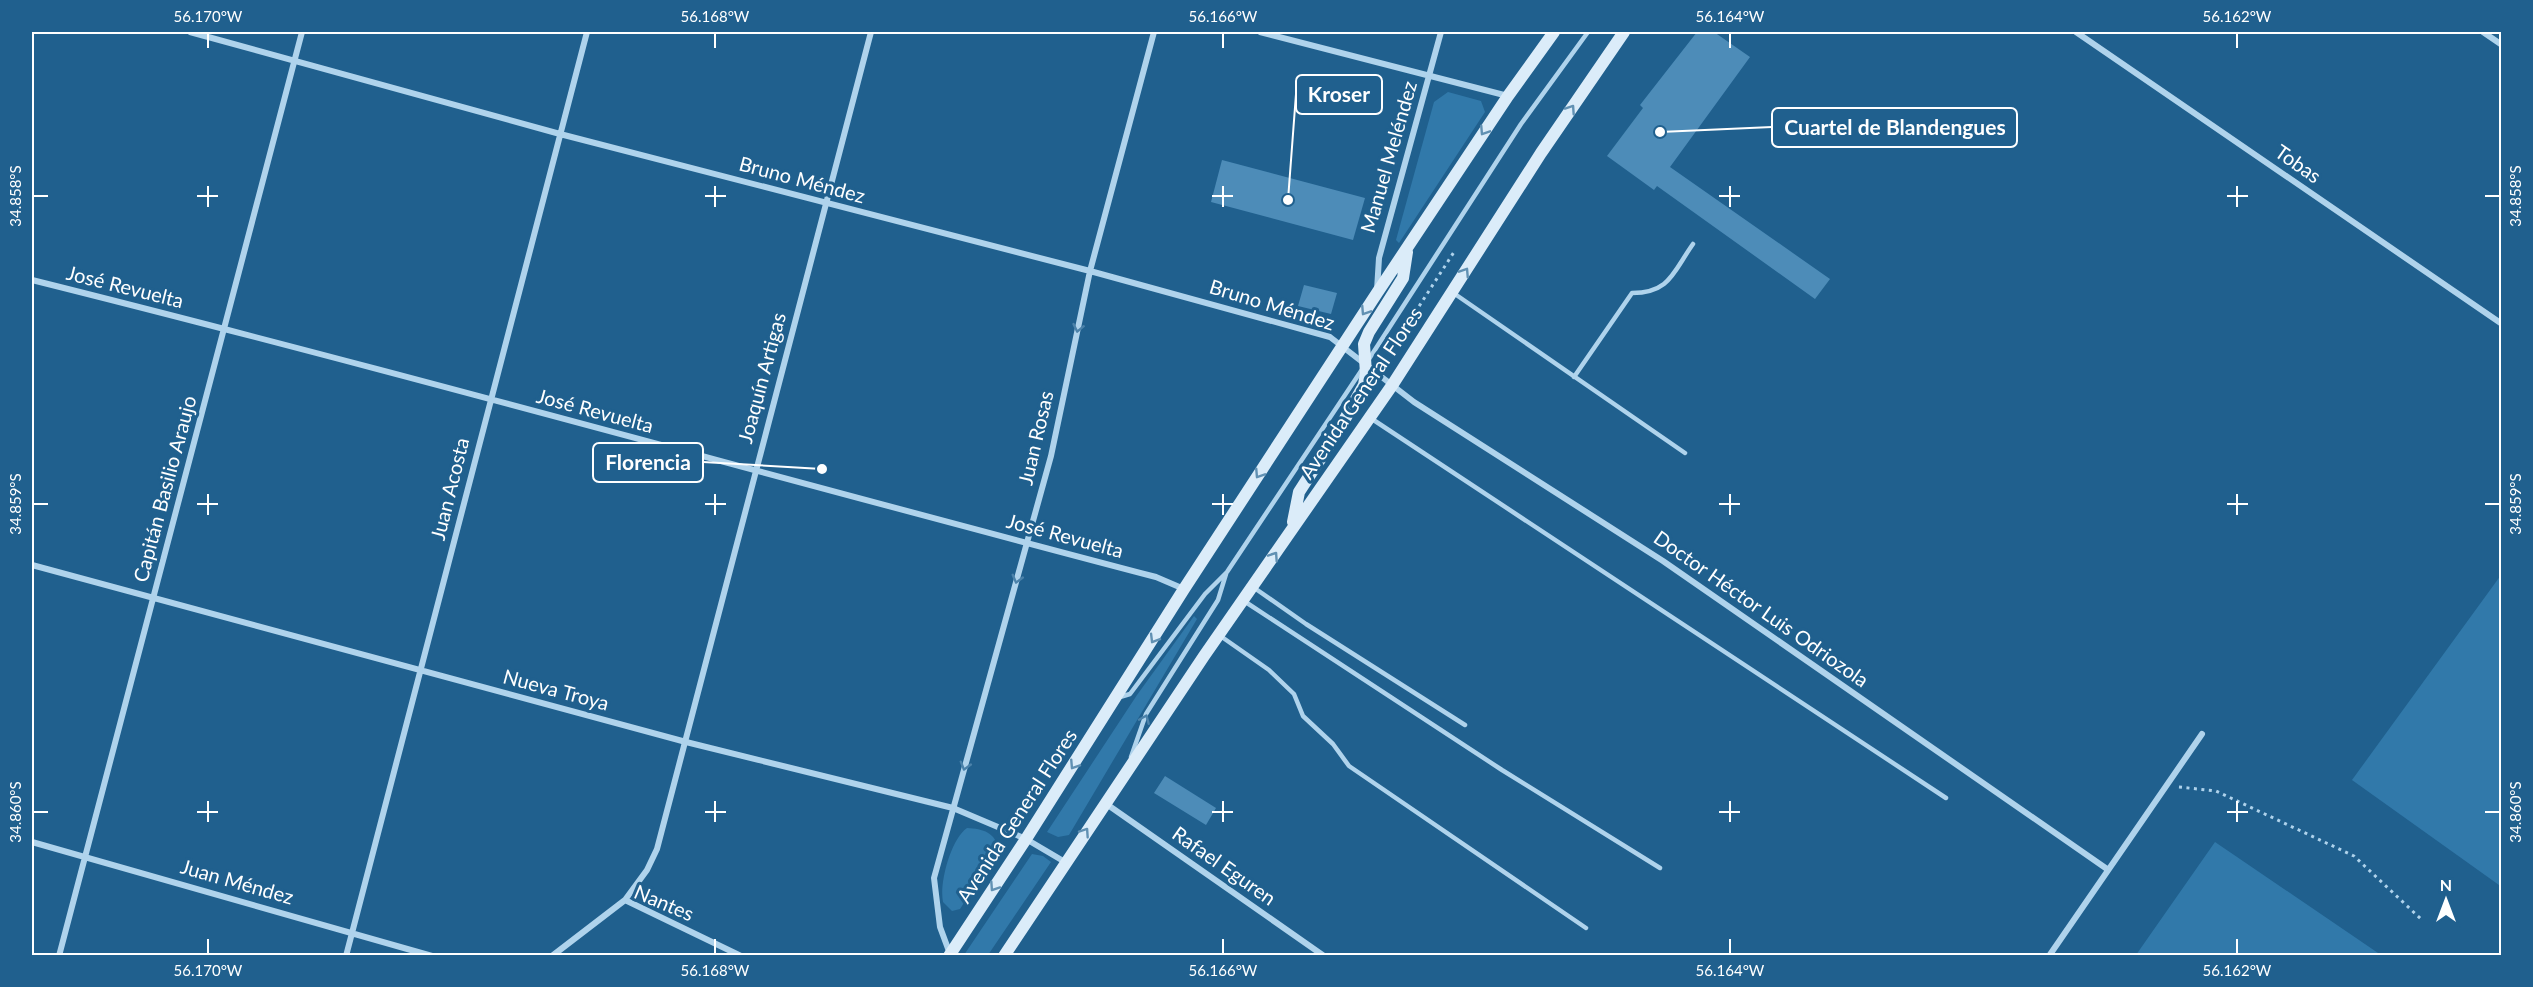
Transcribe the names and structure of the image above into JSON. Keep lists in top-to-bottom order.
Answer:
{
  "streets": {
    "main road": ["Avenida General Flores"],
    "street": [
      "Manuel Meléndez",
      "Tobas",
      "Bruno Méndez",
      "José Revuelta",
      "Joaquín Artigas",
      "Juan Rosas",
      "Capitán Basilio Araujo",
      "Juan Acosta",
      "Doctor Héctor Luis Odriozola",
      "Nueva Troya",
      "Rafael Eguren",
      "Juan Méndez",
      "Nantes"
    ]
  },
  "crossings": [
    ["Manuel Meléndez", "Avenida General Flores"],
    ["Bruno Méndez", "Joaquín Artigas"],
    ["Bruno Méndez", "Avenida General Flores"],
    ["Bruno Méndez", "Juan Rosas"],
    ["Bruno Méndez", "Capitán Basilio Araujo"],
    ["Bruno Méndez", "Juan Acosta"],
    ["Bruno Méndez", "Doctor Héctor Luis Odriozola"],
    ["José Revuelta", "Joaquín Artigas"],
    ["José Revuelta", "Avenida General Flores"],
    ["José Revuelta", "Juan Rosas"],
    ["José Revuelta", "Capitán Basilio Araujo"],
    ["José Revuelta", "Juan Acosta"],
    ["Joaquín Artigas", "Nueva Troya"],
    ["Joaquín Artigas", "Nantes"],
    ["Avenida General Flores", "Juan Rosas"],
    ["Avenida General Flores", "Doctor Héctor Luis Odriozola"],
    ["Avenida General Flores", "Nueva Troya"],
    ["Avenida General Flores", "Rafael Eguren"],
    ["Juan Rosas", "Nueva Troya"],
    ["Capitán Basilio Araujo", "Nueva Troya"],
    ["Capitán Basilio Araujo", "Juan Méndez"],
    ["Juan Acosta", "Nueva Troya"],
    ["Juan Acosta", "Juan Méndez"]
  ],
  "one_way": ["Juan Rosas"],
  "places": ["Cuartel de Blandengues", "Kroser", "Florencia"],
  "north": "top",
  "coordinates": [
    "56.170°W",
    "56.168°W",
    "56.166°W",
    "56.164°W",
    "56.162°W",
    "34.858°S",
    "34.859°S",
    "34.860°S"
  ]
}
